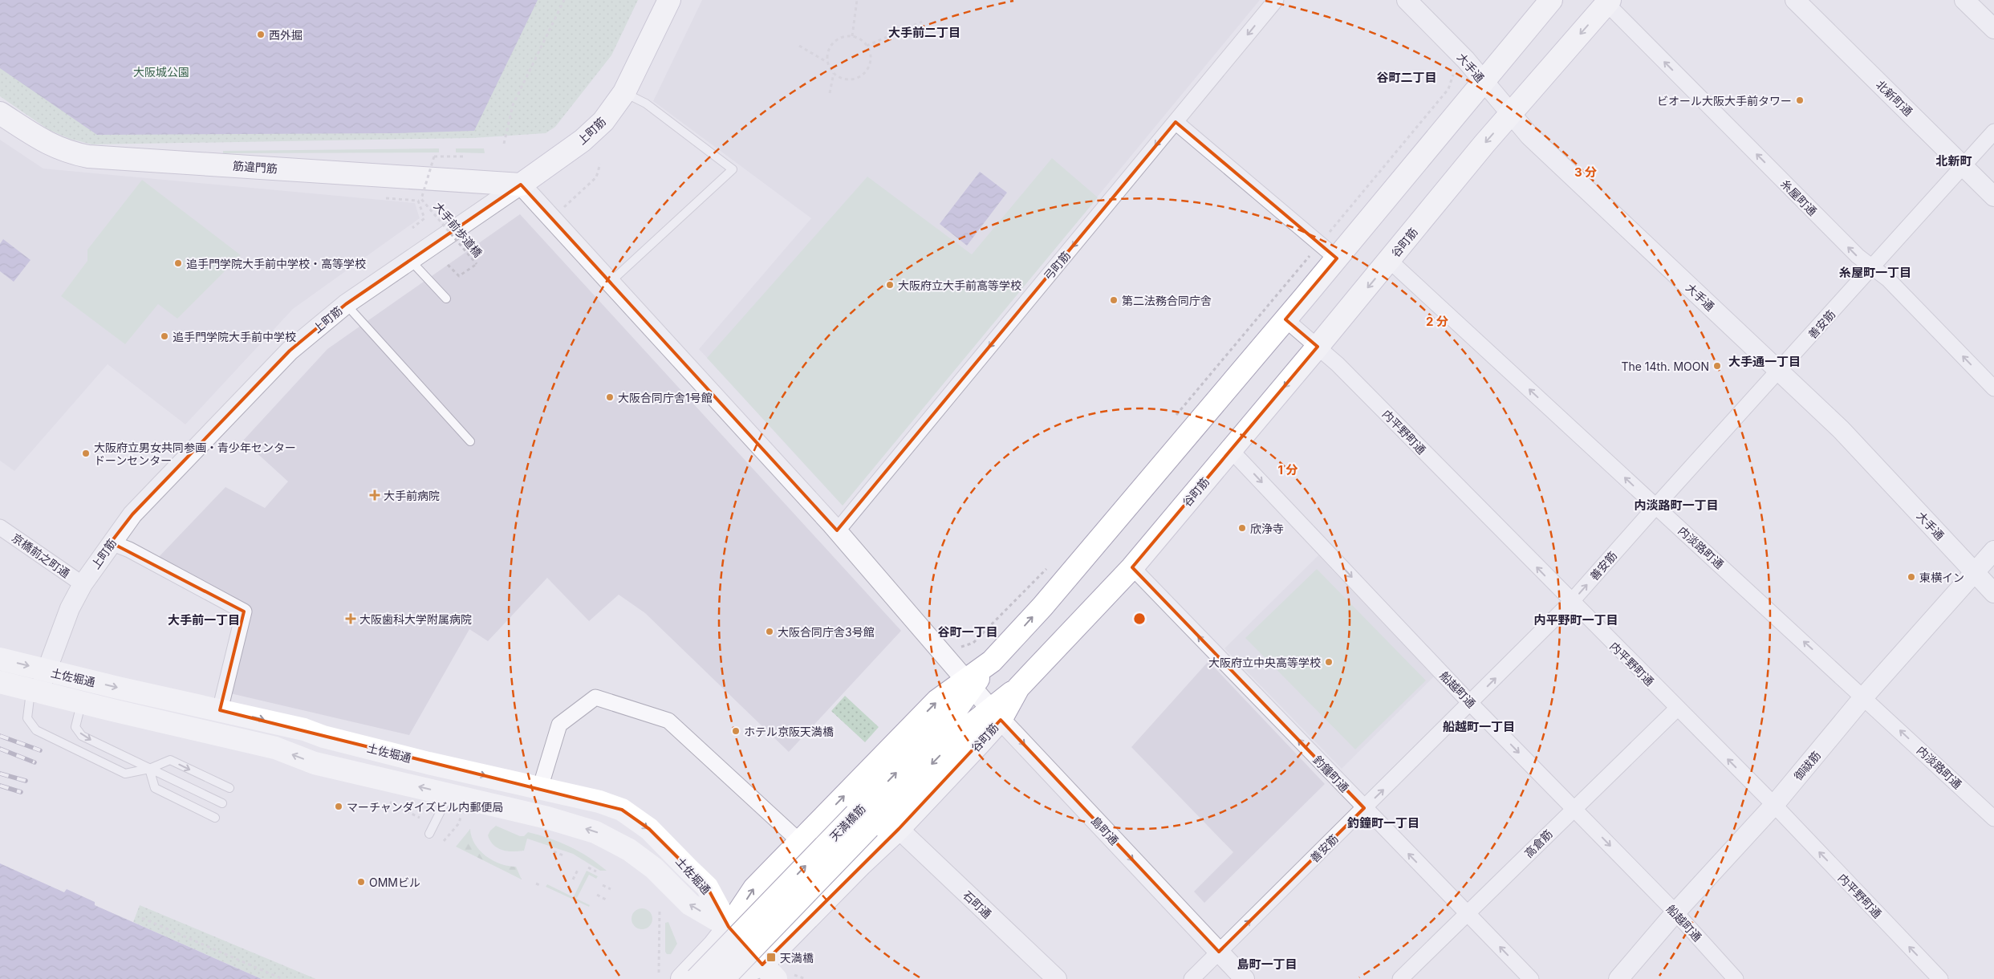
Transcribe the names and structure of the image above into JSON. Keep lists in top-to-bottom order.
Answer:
{
  "streets": {
    "main road": [
      "上町筋",
      "筋違門筋",
      "谷町筋",
      "土佐堀通",
      "天満橋筋"
    ],
    "street": [
      "大手通",
      "北新町通",
      "糸屋町通",
      "弓町筋",
      "善安筋",
      "内平野町通",
      "内淡路町通",
      "京橋前之町通",
      "船越町通",
      "御祓筋",
      "釣鐘町通",
      "島町通",
      "高倉筋",
      "石町通"
    ],
    "path": ["大手前歩道橋"]
  },
  "crossings": [
    ["大手通", "谷町筋"],
    ["大手通", "善安筋"],
    ["大手通", "御祓筋"],
    ["北新町通", "善安筋"],
    ["上町筋", "筋違門筋"],
    ["上町筋", "京橋前之町通"],
    ["上町筋", "土佐堀通"],
    ["上町筋", "島町通"],
    ["筋違門筋", "島町通"],
    ["糸屋町通", "谷町筋"],
    ["糸屋町通", "善安筋"],
    ["谷町筋", "内平野町通"],
    ["谷町筋", "内淡路町通"],
    ["谷町筋", "土佐堀通"],
    ["谷町筋", "船越町通"],
    ["谷町筋", "釣鐘町通"],
    ["谷町筋", "天満橋筋"],
    ["谷町筋", "島町通"],
    ["谷町筋", "石町通"],
    ["弓町筋", "島町通"],
    ["善安筋", "内平野町通"],
    ["善安筋", "内淡路町通"],
    ["善安筋", "船越町通"],
    ["善安筋", "釣鐘町通"],
    ["善安筋", "島町通"],
    ["内平野町通", "御祓筋"],
    ["内平野町通", "高倉筋"],
    ["内淡路町通", "御祓筋"],
    ["船越町通", "御祓筋"],
    ["船越町通", "高倉筋"],
    ["釣鐘町通", "高倉筋"],
    ["天満橋筋", "島町通"]
  ],
  "one_way": [
    "糸屋町通",
    "弓町筋",
    "善安筋",
    "内平野町通",
    "内淡路町通",
    "船越町通",
    "釣鐘町通"
  ],
  "districts": [
    "大手前二丁目",
    "谷町二丁目",
    "北新町",
    "糸屋町一丁目",
    "大手通一丁目",
    "内淡路町一丁目",
    "大手前一丁目",
    "内平野町一丁目",
    "谷町一丁目",
    "船越町一丁目",
    "釣鐘町一丁目",
    "島町一丁目"
  ],
  "parks": ["大阪城公園"],
  "places": {
    "other": [
      "西外掘",
      "ビオール大阪大手前タワー",
      "追手門学院大手前中学校・高等学校",
      "大阪府立大手前高等学校",
      "第二法務合同庁舎",
      "追手門学院大手前中学校",
      "The 14th. MOON",
      "大阪合同庁舎1号館",
      "大阪府立男女共同参画・青少年センター ドーンセンター",
      "欣浄寺",
      "東横イン",
      "大阪合同庁舎3号館",
      "大阪府立中央高等学校",
      "ホテル京阪天満橋",
      "マーチャンダイズビル内郵便局",
      "OMMビル"
    ],
    "health": ["大手前病院", "大阪歯科大学附属病院"],
    "transit": ["天満橋"]
  },
  "rings": ["3 分", "2 分", "1 分"]
}
